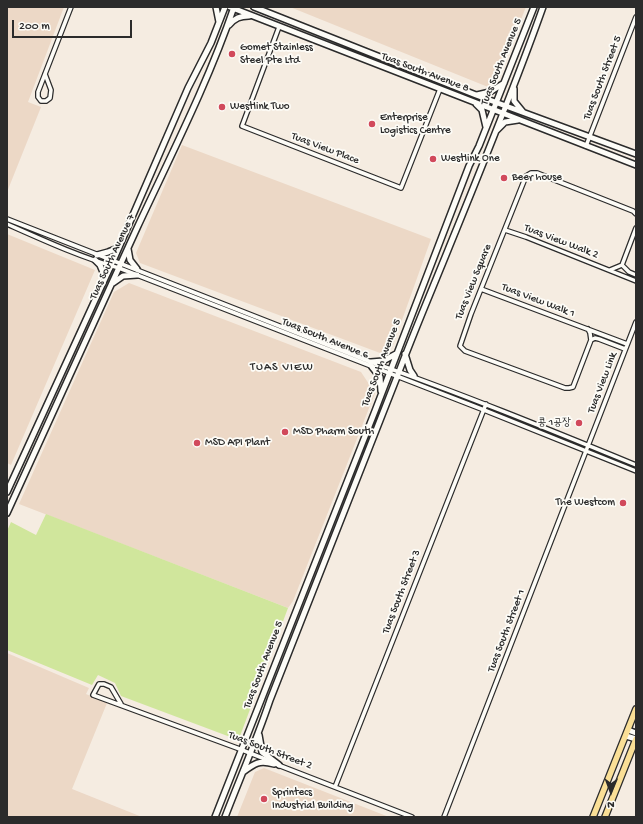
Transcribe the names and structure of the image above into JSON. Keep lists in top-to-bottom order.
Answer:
{
  "streets": {
    "street": [
      "Tuas South Avenue 5",
      "Tuas South Avenue 8",
      "Tuas South Street 5",
      "Tuas View Place",
      "Tuas View Walk 2",
      "Tuas South Avenue 7",
      "Tuas View Square",
      "Tuas View Walk 1",
      "Tuas South Avenue 6",
      "Tuas View Link",
      "Tuas South Street 3",
      "Tuas South Street 1",
      "Tuas South Street 2"
    ]
  },
  "crossings": [
    ["Tuas South Avenue 5", "Tuas South Avenue 8"],
    ["Tuas South Avenue 5", "Tuas South Avenue 6"],
    ["Tuas South Avenue 5", "Tuas South Street 2"],
    ["Tuas South Avenue 8", "Tuas South Street 5"],
    ["Tuas South Avenue 8", "Tuas View Place"],
    ["Tuas South Avenue 8", "Tuas South Avenue 7"],
    ["Tuas View Walk 2", "Tuas View Square"],
    ["Tuas South Avenue 7", "Tuas South Avenue 6"],
    ["Tuas View Square", "Tuas View Walk 1"],
    ["Tuas View Walk 1", "Tuas View Link"],
    ["Tuas South Avenue 6", "Tuas View Link"],
    ["Tuas South Avenue 6", "Tuas South Street 3"],
    ["Tuas South Avenue 6", "Tuas South Street 1"],
    ["Tuas View Link", "Tuas South Street 1"],
    ["Tuas South Street 3", "Tuas South Street 2"]
  ],
  "districts": ["TUAS VIEW"],
  "places": [
    "Gomet Stainless Steel Pte Ltd",
    "Westlink Two",
    "Enterprise Logistics Centre",
    "Westlink One",
    "Beer house",
    "콩 1공장",
    "MSD Pharm South",
    "MSD API Plant",
    "The Westcom",
    "Sprintecs Industrial Building"
  ],
  "scale_bar": "200 m",
  "north": "bottom"
}
